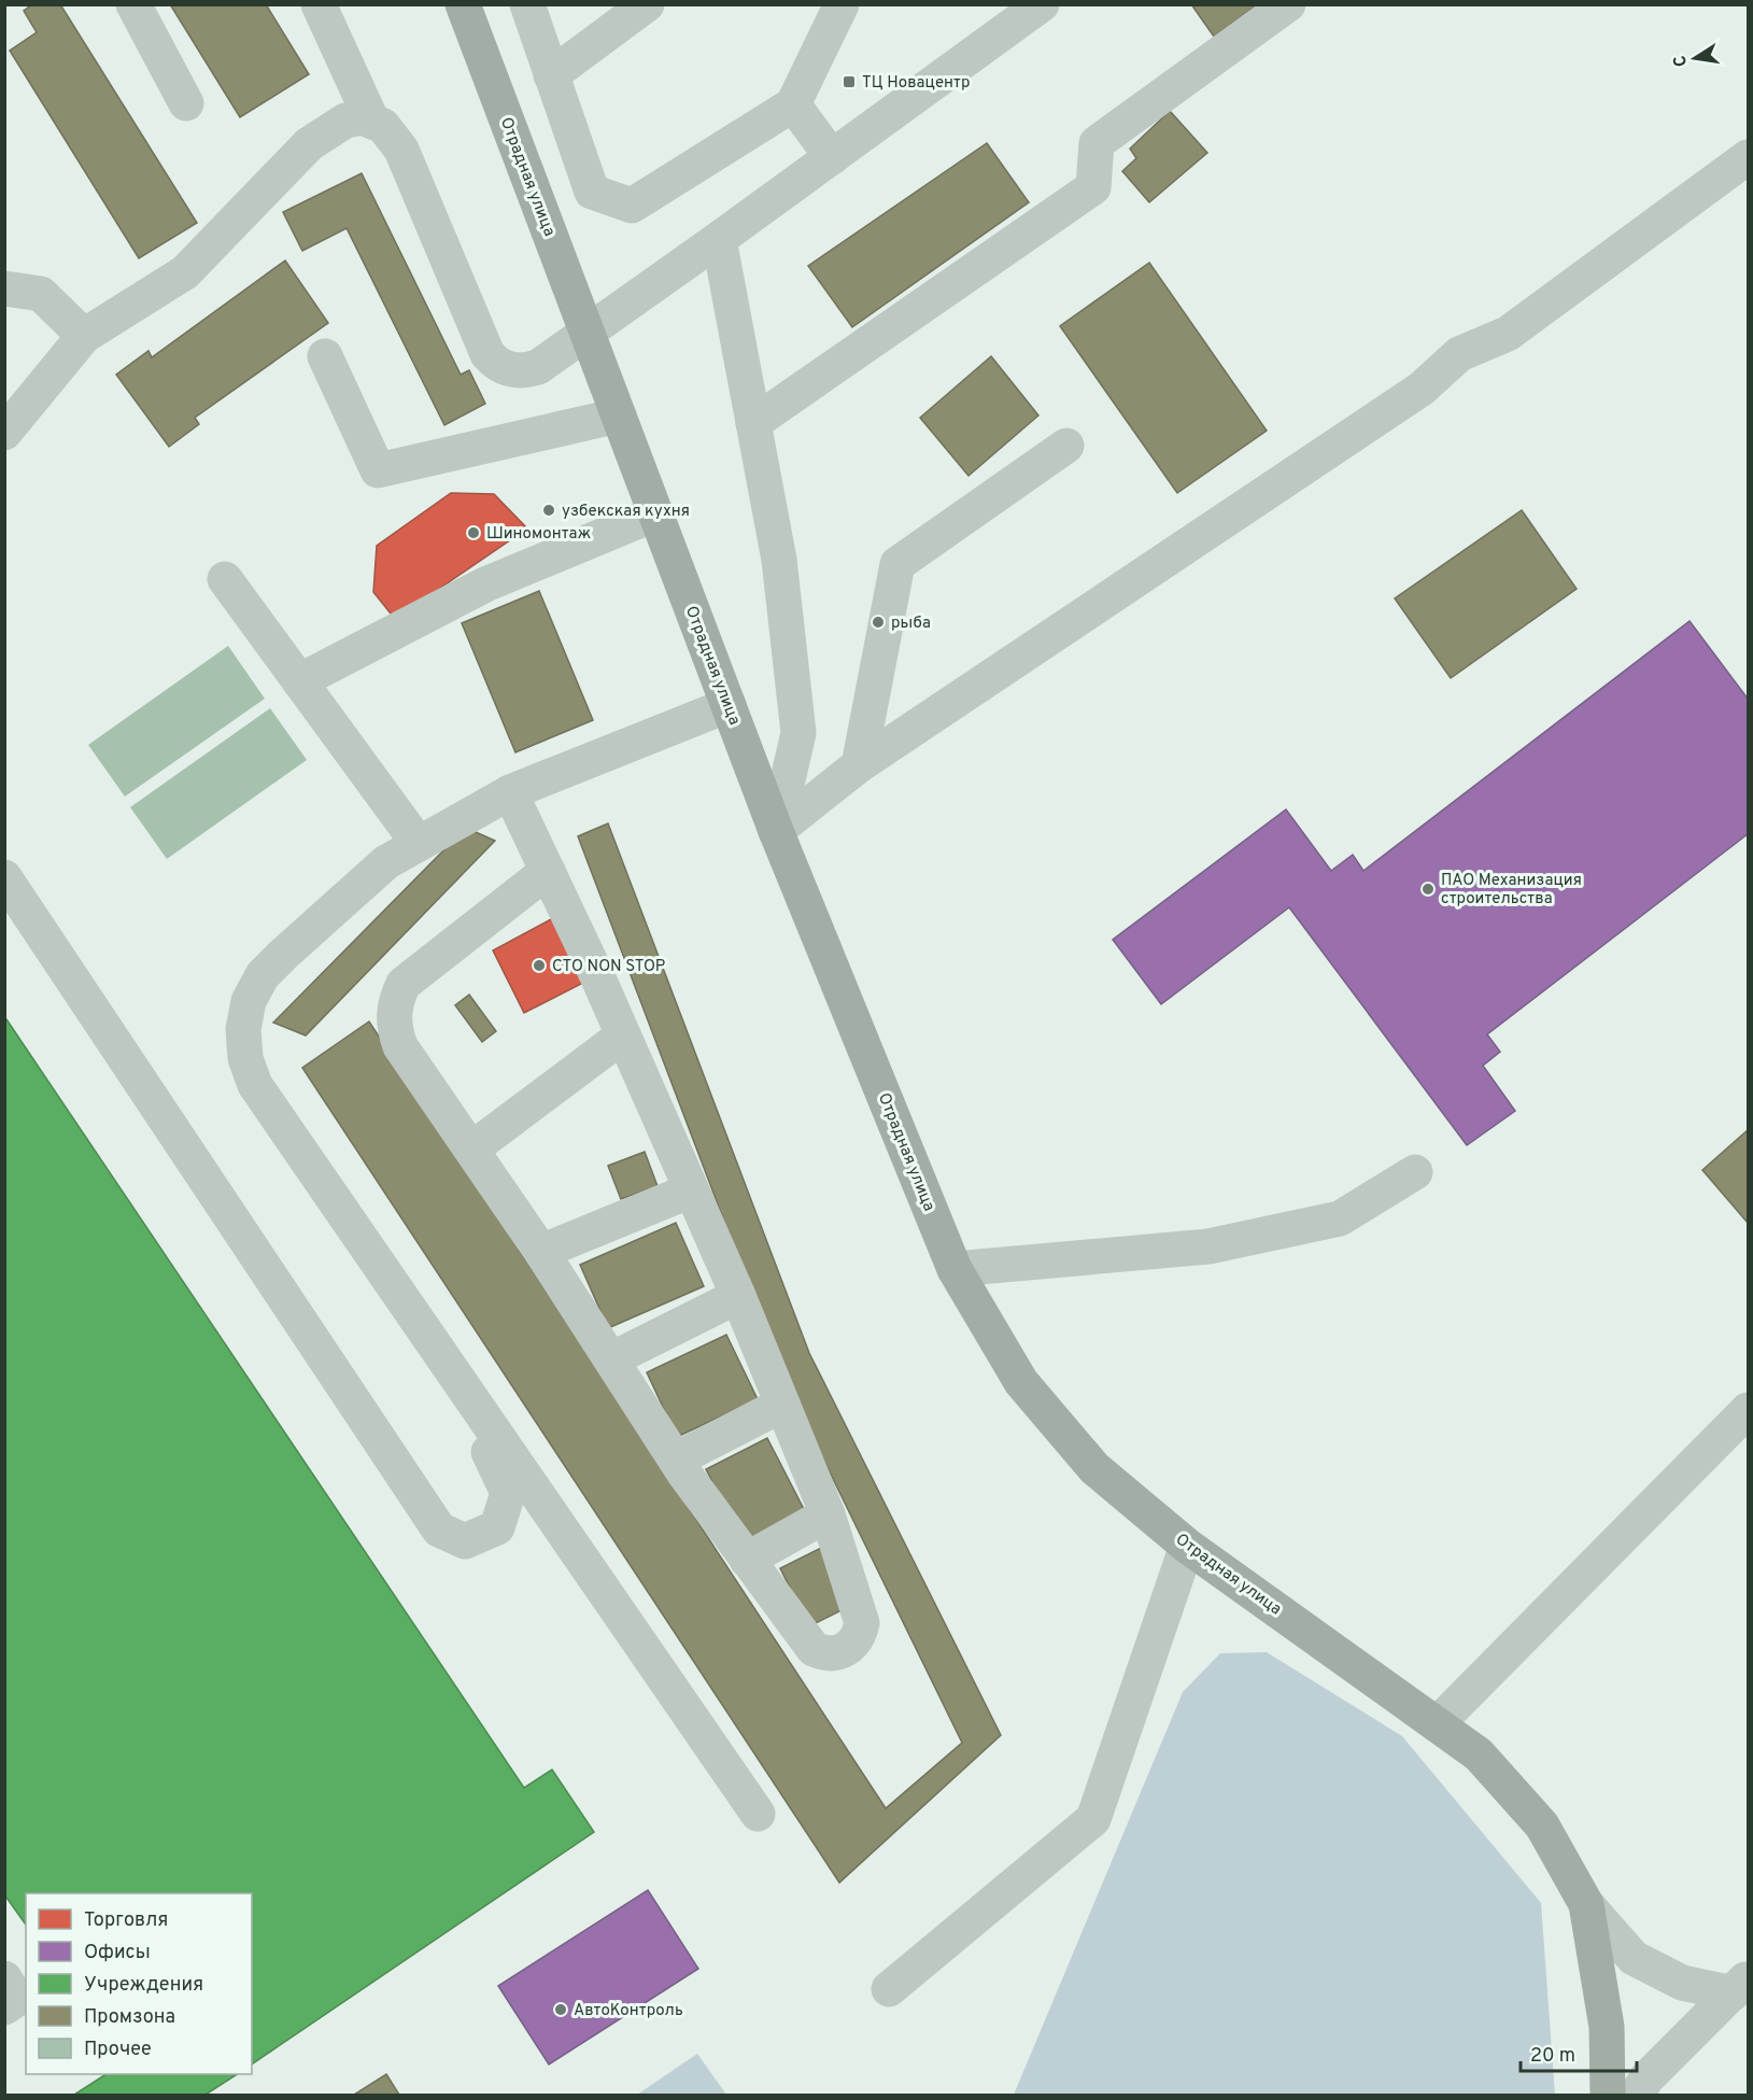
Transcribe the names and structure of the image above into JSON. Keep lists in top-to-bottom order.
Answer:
{
  "streets": {
    "main road": ["Отрадная улица"]
  },
  "places": {
    "transit": ["ТЦ Новацентр"],
    "other": [
      "узбекская кухня",
      "Шиномонтаж",
      "рыба",
      "ПАО Механизация строительства",
      "СТО NON STOP",
      "АвтоКонтроль"
    ]
  },
  "legend": [
    "Торговля",
    "Офисы",
    "Учреждения",
    "Промзона",
    "Прочее"
  ],
  "scale_bar": "20 m",
  "north": "left"
}
